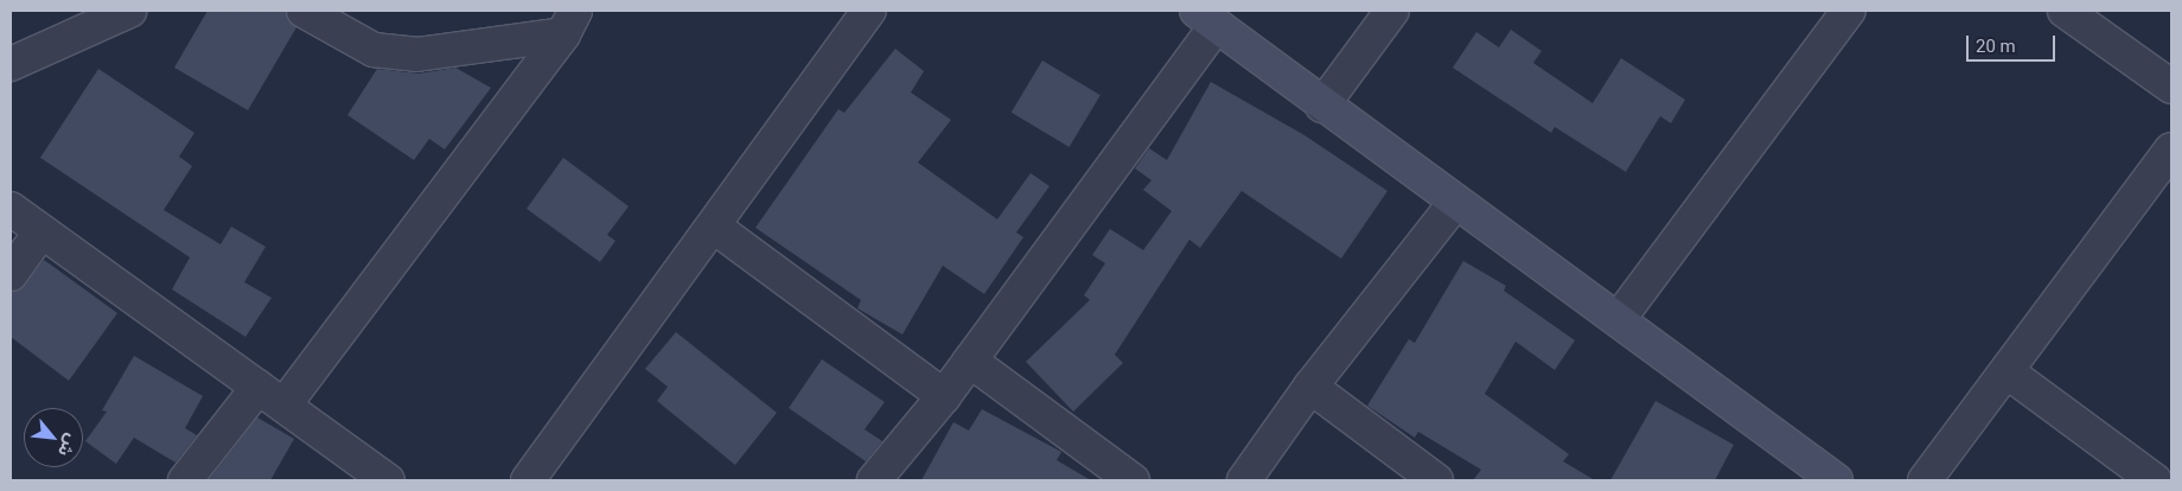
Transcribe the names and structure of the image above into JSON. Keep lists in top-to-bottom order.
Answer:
{
  "scale_bar": "20 m",
  "north": "bottom right"
}
